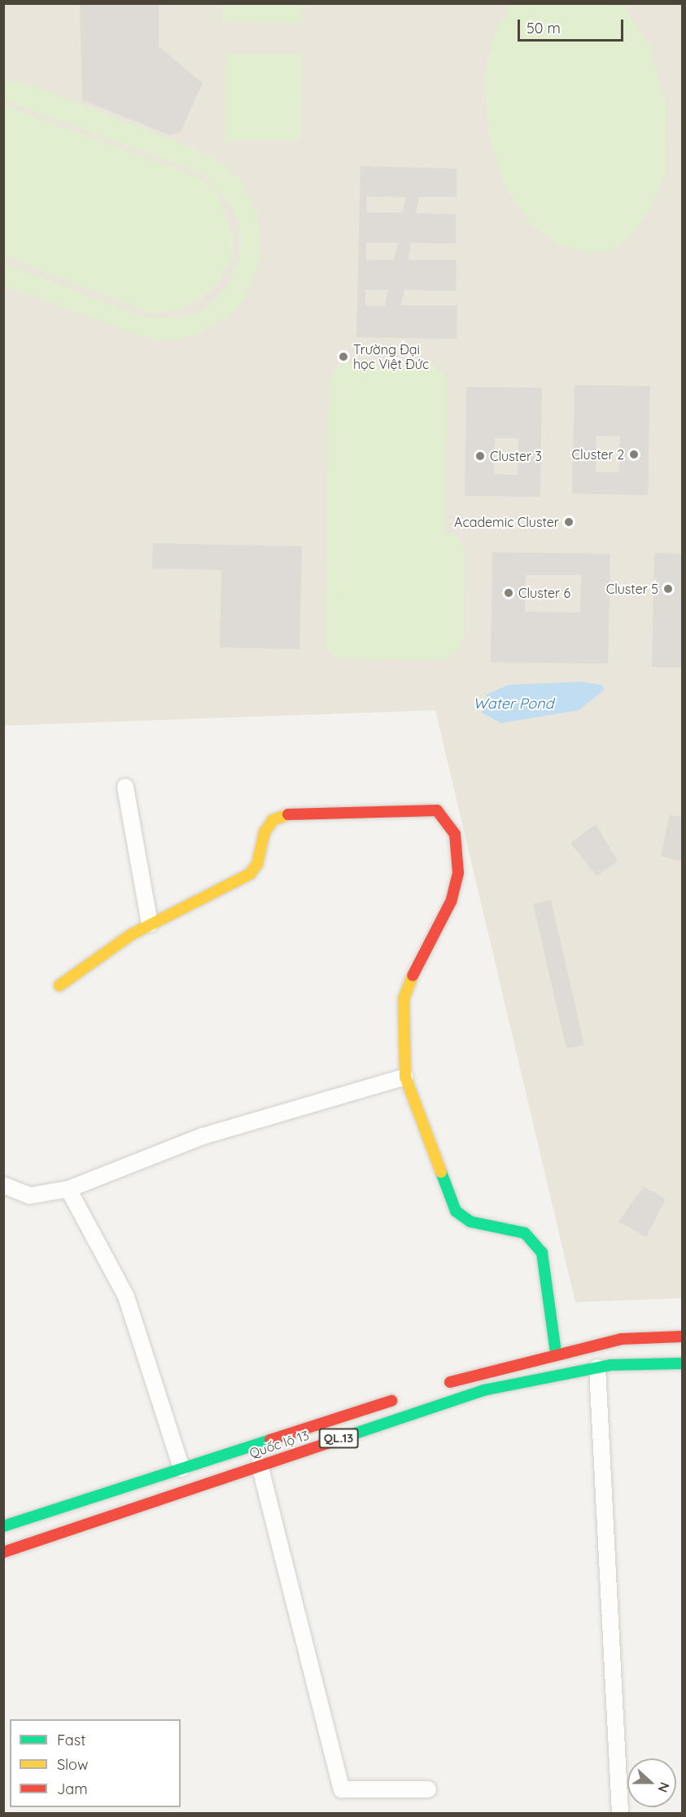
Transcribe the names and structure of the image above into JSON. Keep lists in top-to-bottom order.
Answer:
{
  "streets": {
    "main road": ["QL.13", "Quốc lộ 13"]
  },
  "water": ["Water Pond"],
  "places": [
    "Trường Đại học Việt Đức",
    "Cluster 2",
    "Cluster 3",
    "Academic Cluster",
    "Cluster 5",
    "Cluster 6"
  ],
  "legend": ["Fast", "Slow", "Jam"],
  "scale_bar": "50 m",
  "north": "right"
}
